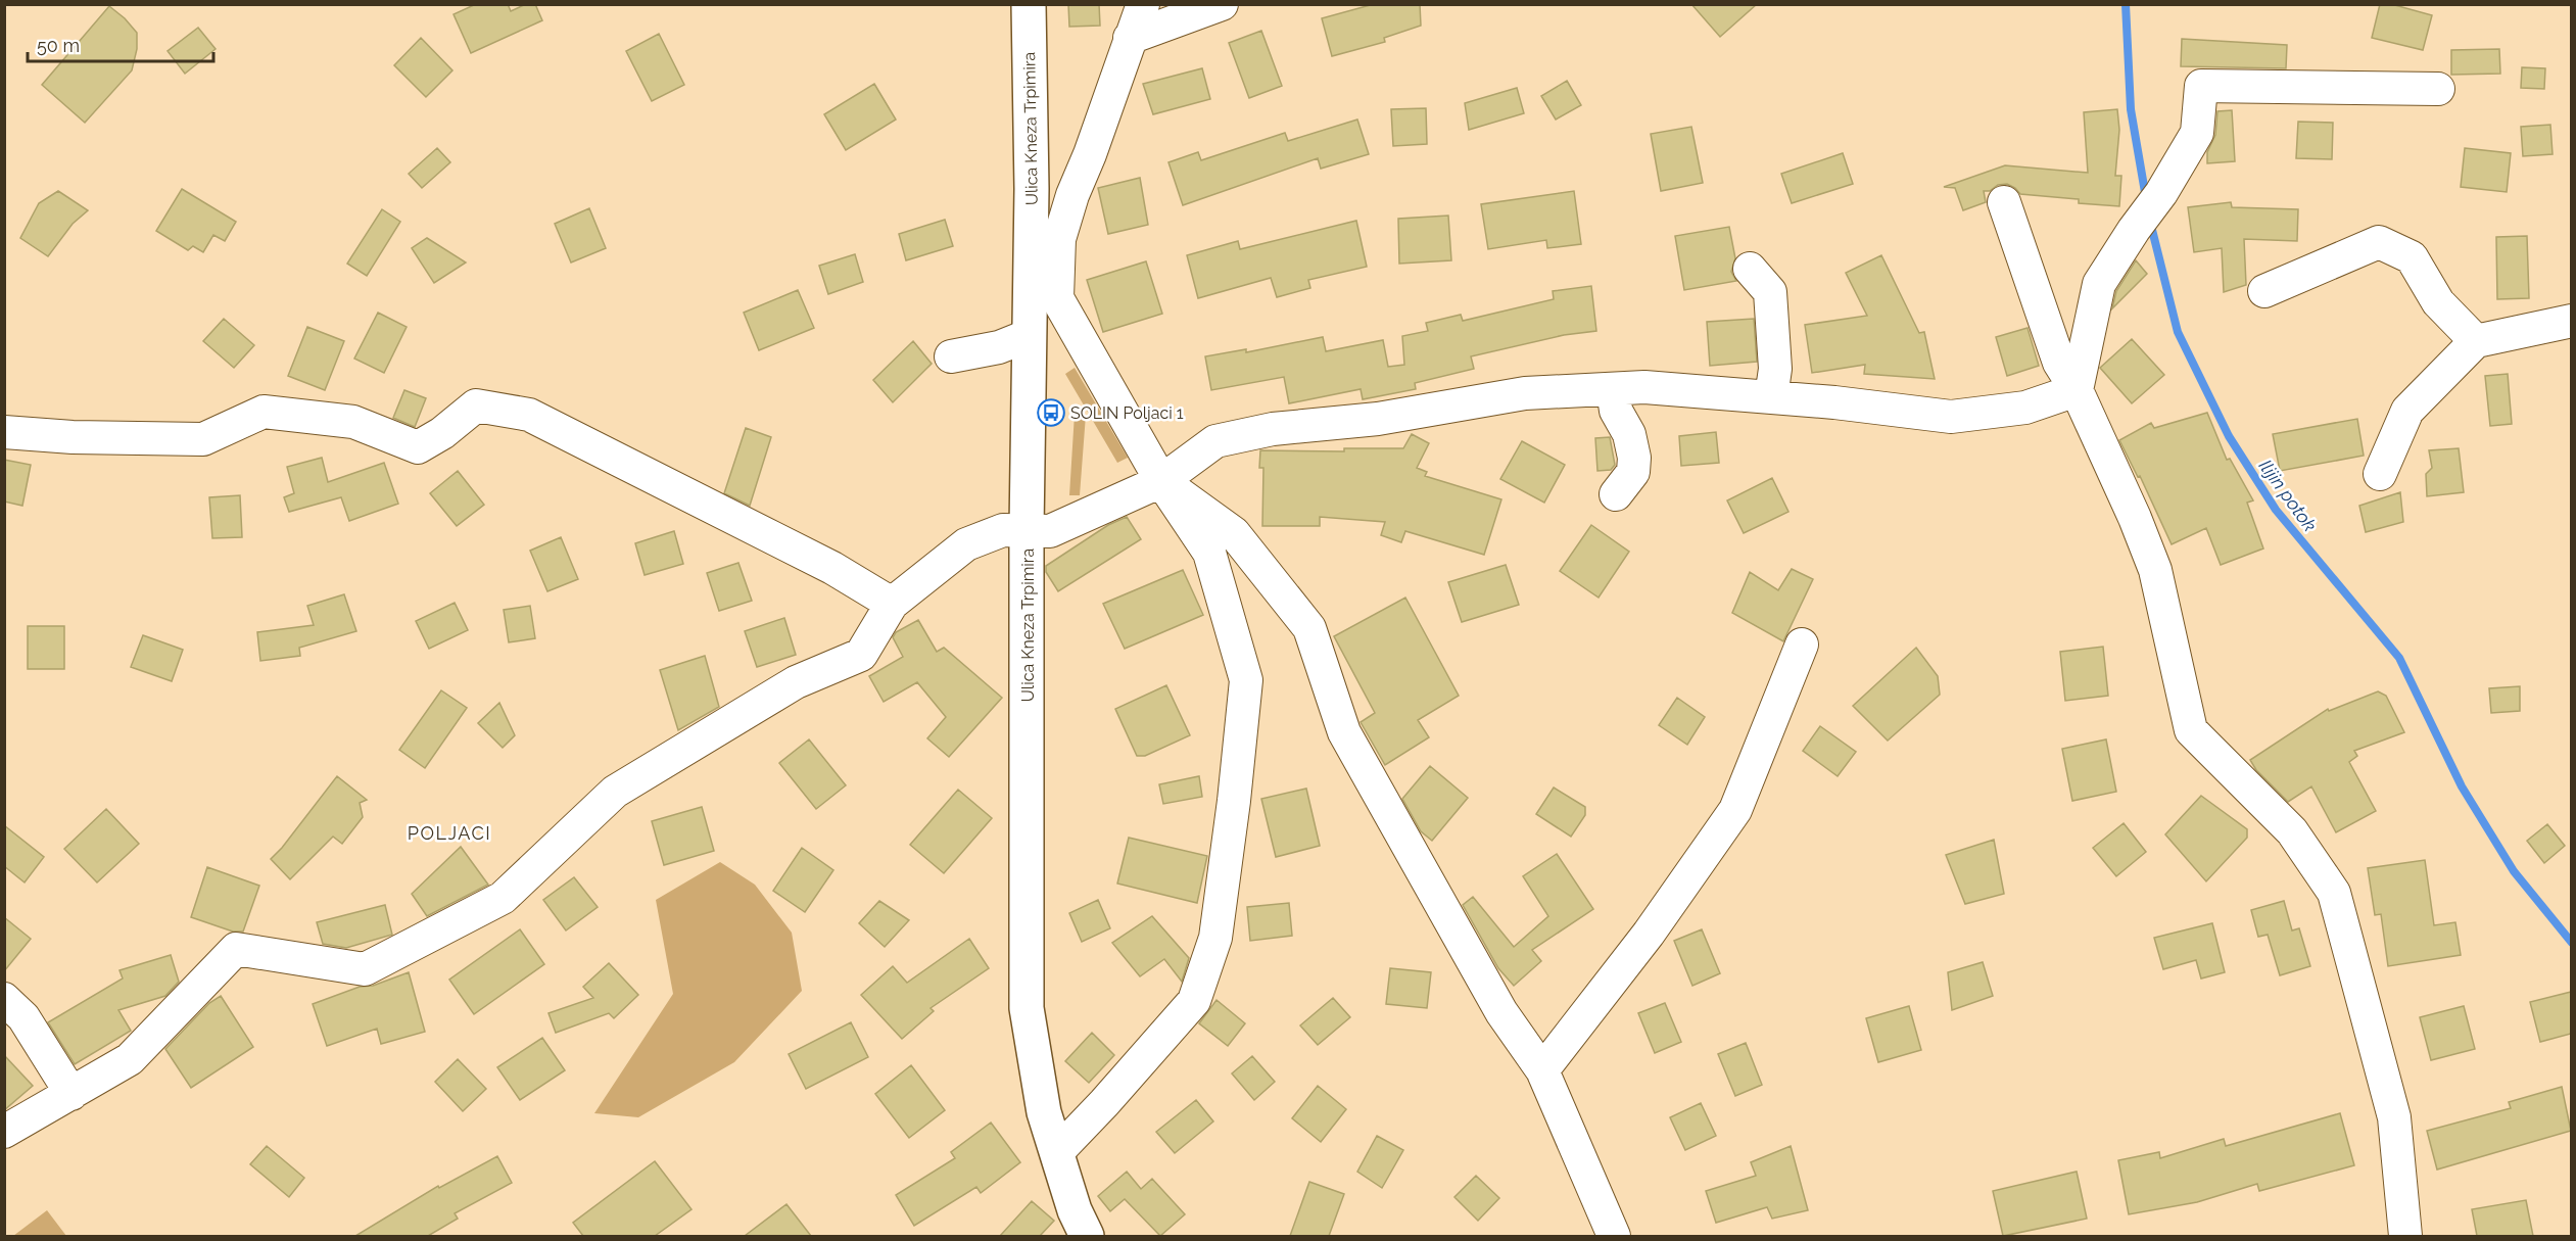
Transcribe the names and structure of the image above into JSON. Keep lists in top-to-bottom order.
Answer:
{
  "streets": {
    "main road": ["Ulica Kneza Trpimira"]
  },
  "districts": ["POLJACI"],
  "water": ["Ilijin potok"],
  "places": {
    "bus stop": ["SOLIN Poljaci 1"]
  },
  "scale_bar": "50 m"
}
